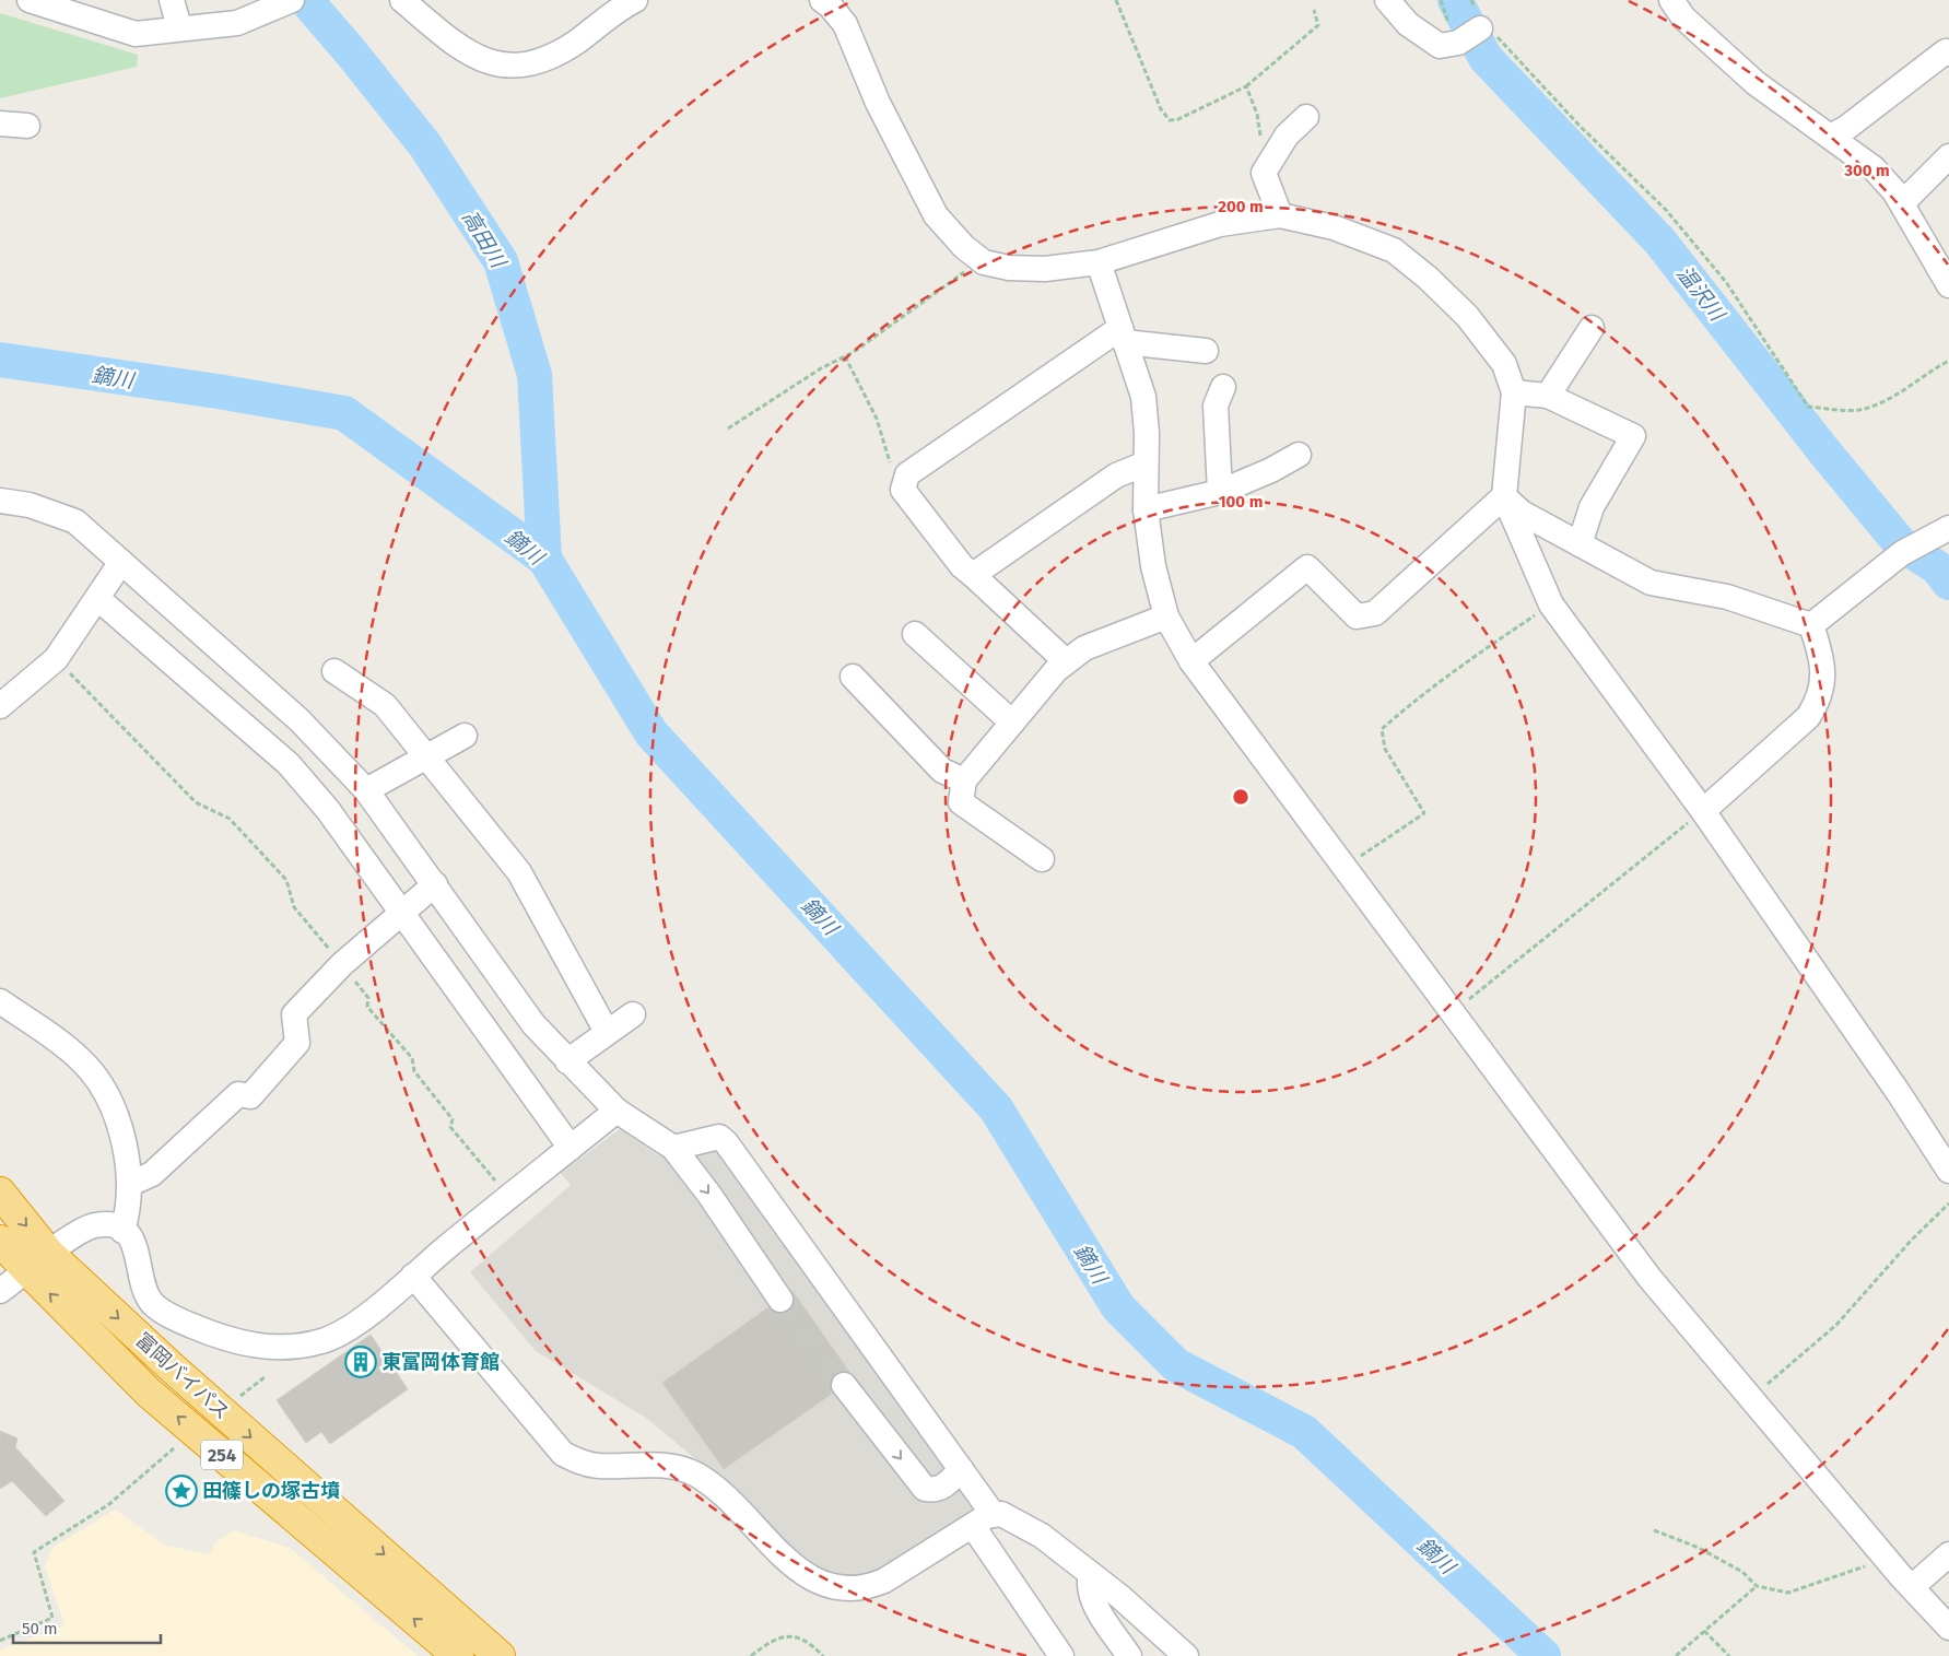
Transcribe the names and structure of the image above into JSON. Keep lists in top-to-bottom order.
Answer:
{
  "streets": {
    "highway": ["富岡バイパス", "254"]
  },
  "water": ["高田川", "温沢川", "鏑川"],
  "places": {
    "building": ["東富岡体育館"],
    "place": ["田篠しの塚古墳"]
  },
  "scale_bar": "50 m",
  "rings": ["300 m", "200 m", "100 m"]
}
